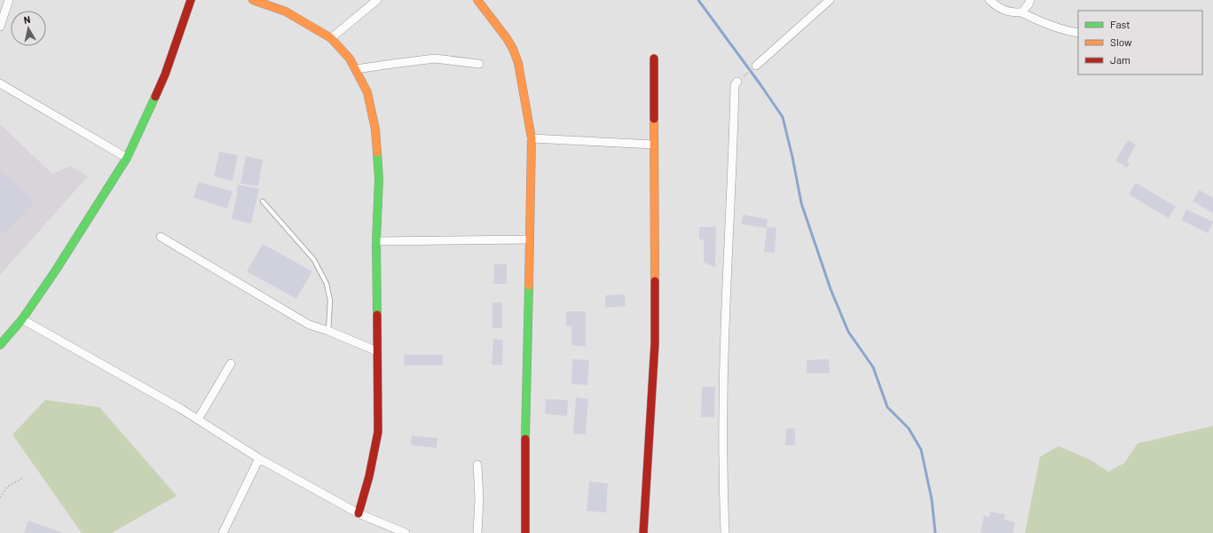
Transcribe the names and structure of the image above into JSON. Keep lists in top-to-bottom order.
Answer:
{
  "legend": ["Fast", "Slow", "Jam"],
  "north": "top"
}
